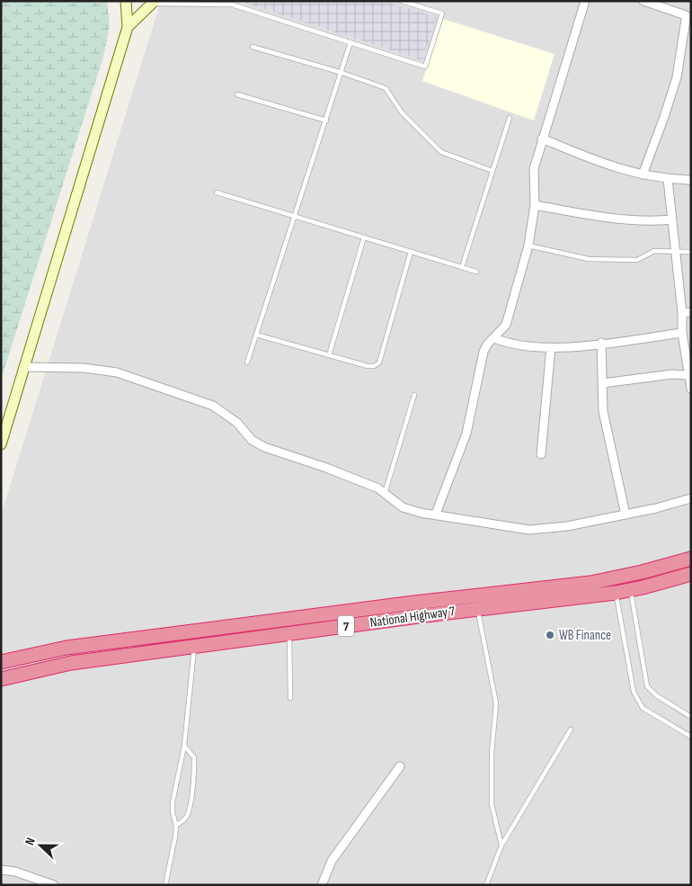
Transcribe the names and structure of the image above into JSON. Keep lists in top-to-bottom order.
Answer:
{
  "streets": {
    "highway": ["National Highway 7", "7"]
  },
  "places": ["WB Finance"],
  "north": "left"
}
